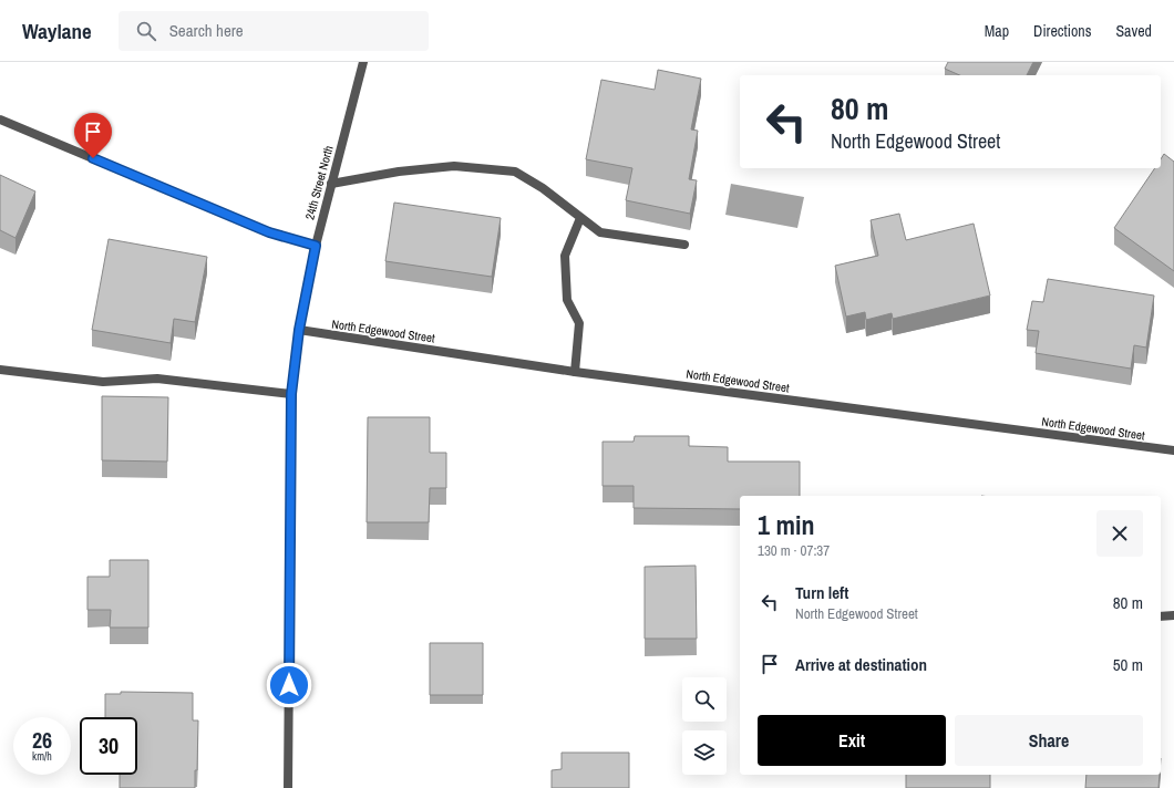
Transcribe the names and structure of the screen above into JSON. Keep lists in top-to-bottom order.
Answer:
{
  "streets": {
    "street": ["24th Street North", "North Edgewood Street"]
  },
  "crossings": [
    ["24th Street North", "North Edgewood Street"]
  ],
  "page": {
    "header": "Waylane",
    "search": "Search here",
    "nav": ["Map", "Directions", "Saved"],
    "turn": ["80 m", "North Edgewood Street"],
    "heading": ["1 min", "130 m · 07:37"],
    "list": [
      {
        "name": "Turn left",
        "note": "North Edgewood Street",
        "value": "80 m"
      },
      {
        "name": "Arrive at destination",
        "value": "50 m"
      }
    ],
    "buttons": ["Exit", "Share"],
    "speed": "26 km/h",
    "limit": "30"
  }
}
